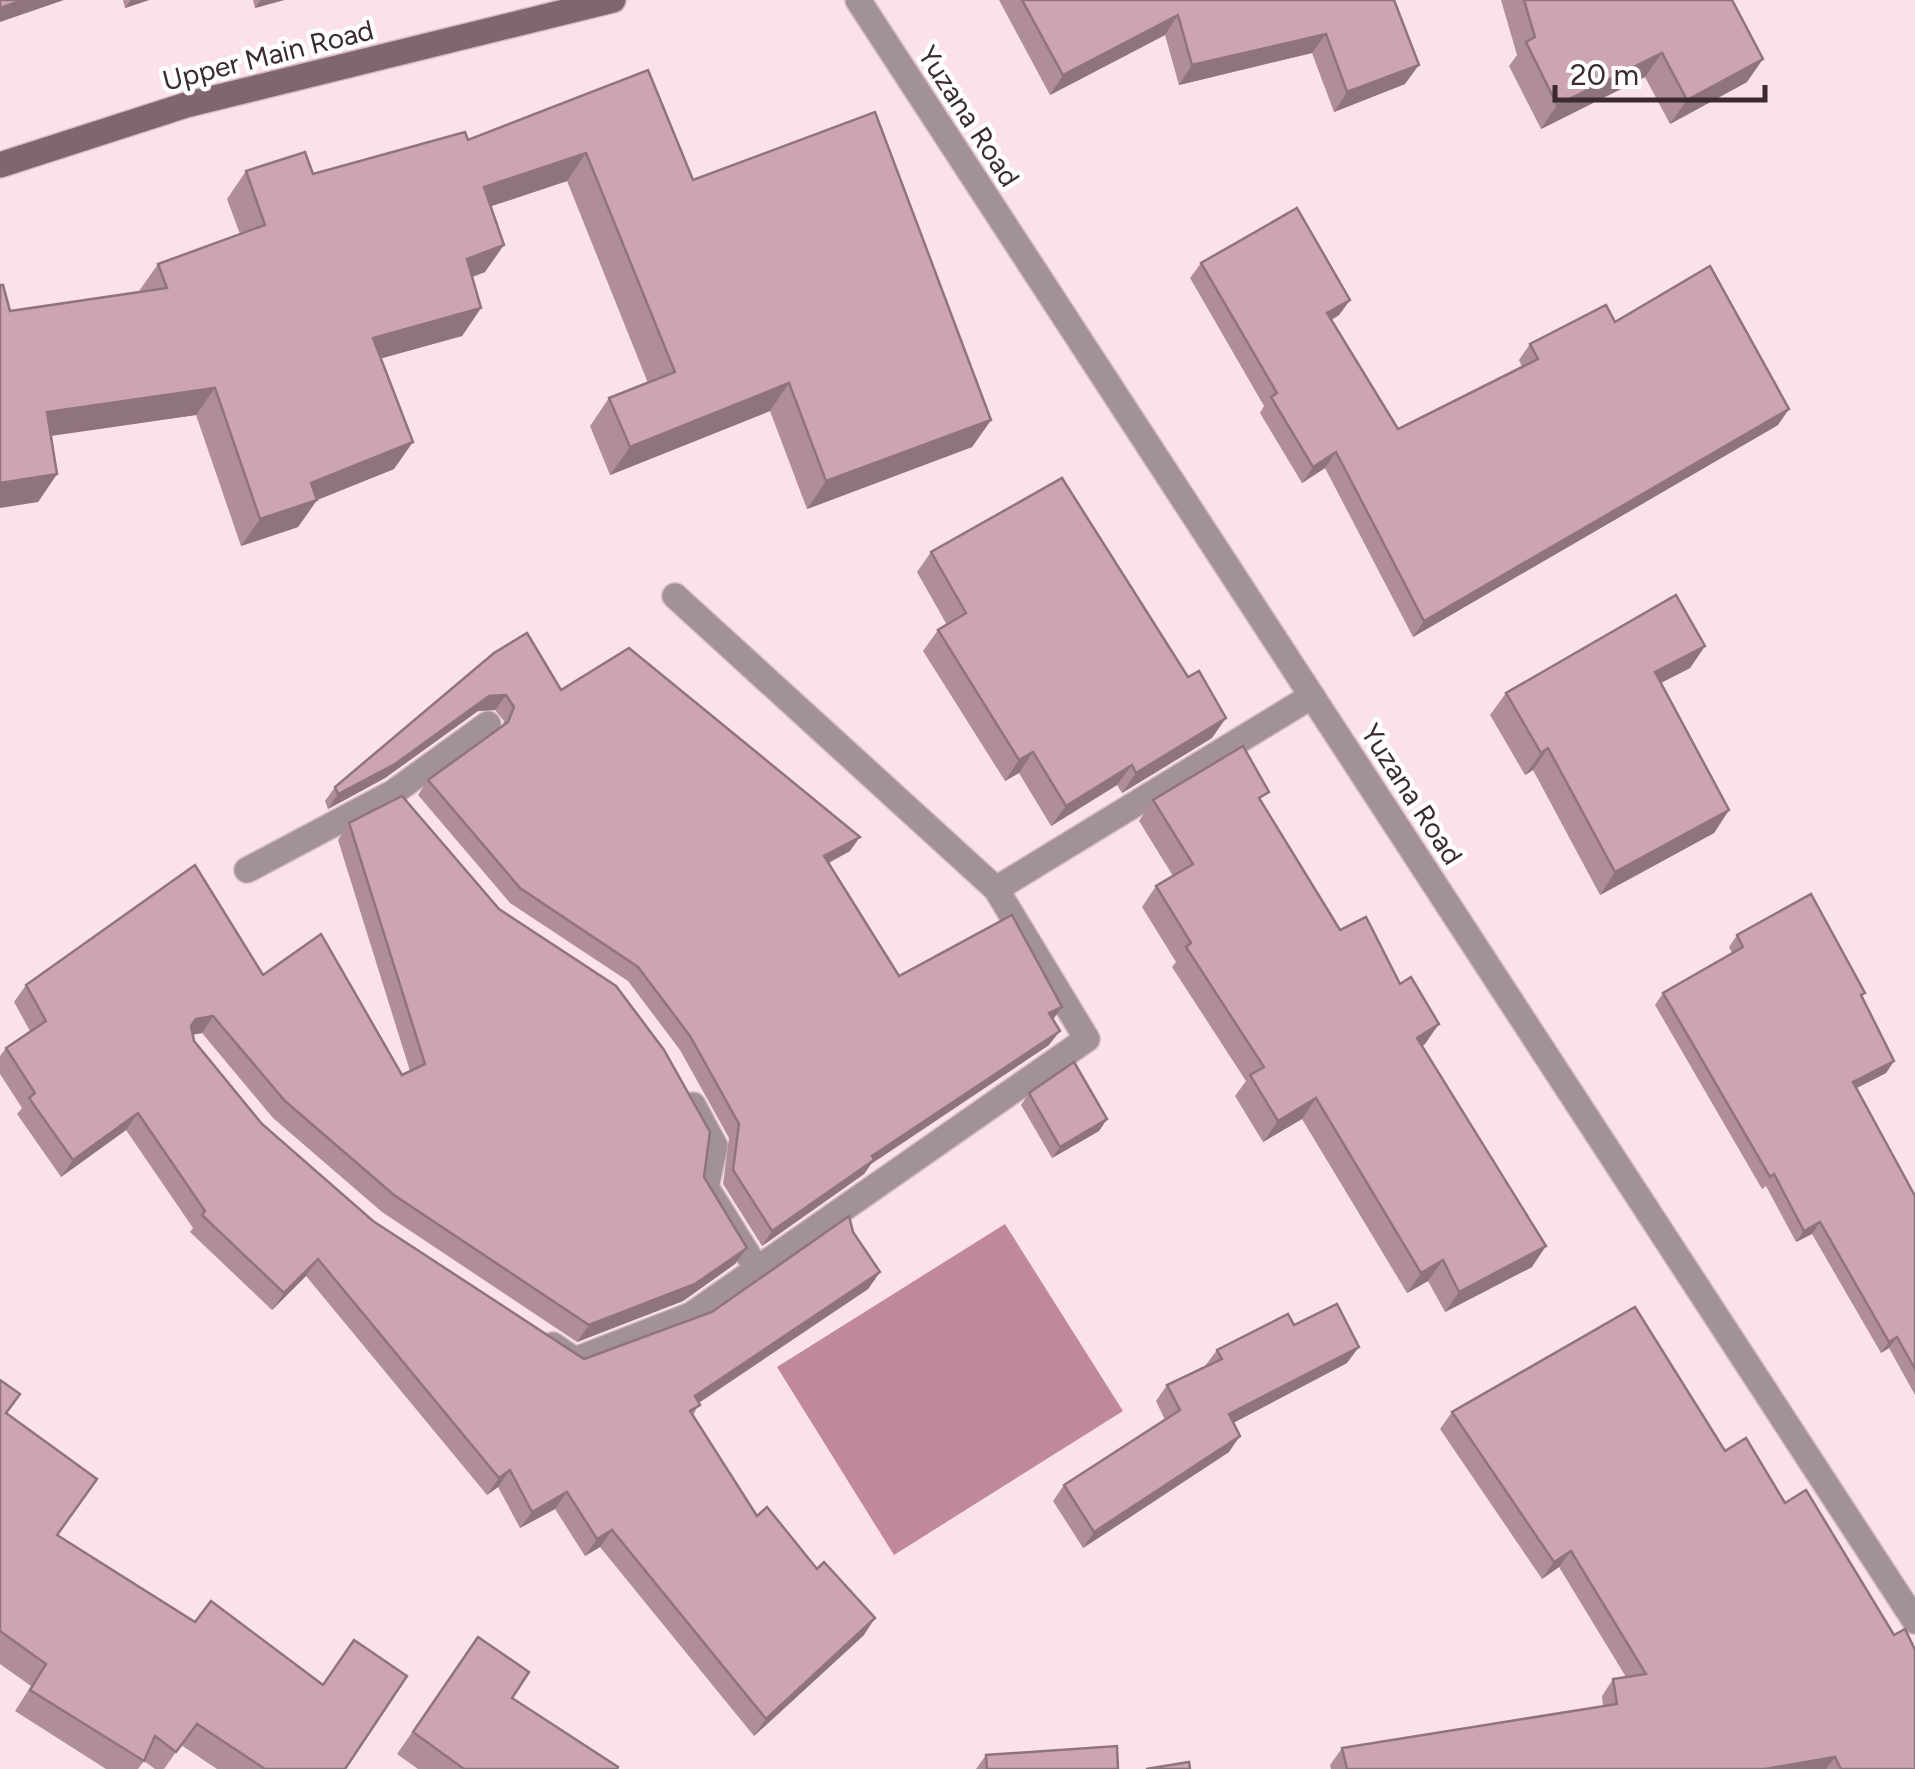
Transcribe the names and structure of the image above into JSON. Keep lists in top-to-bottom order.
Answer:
{
  "streets": {
    "main road": ["Upper Main Road"],
    "street": ["Yuzana Road"]
  },
  "scale_bar": "20 m"
}
